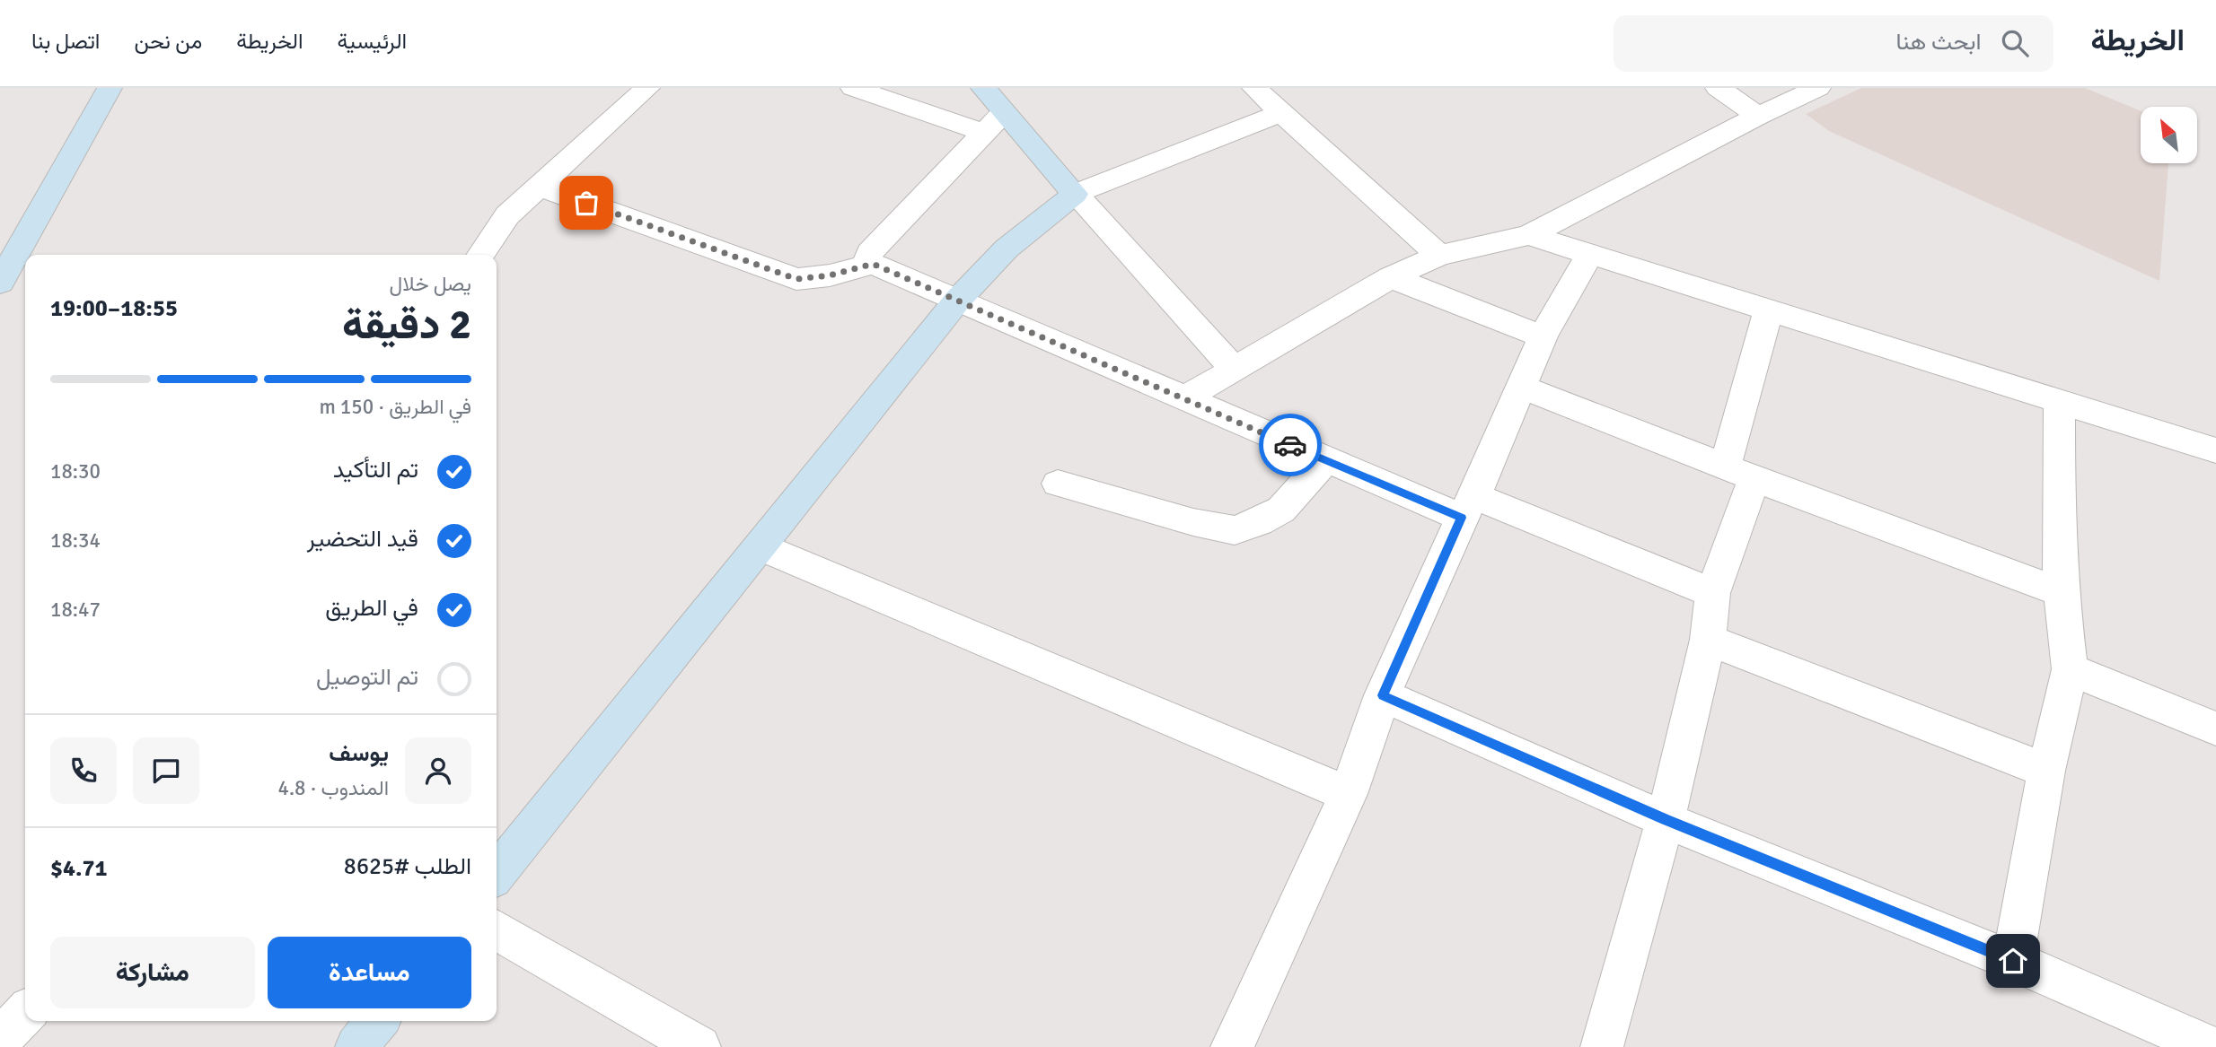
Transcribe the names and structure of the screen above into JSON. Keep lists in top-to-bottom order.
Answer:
{
  "north": "top left",
  "page": {
    "header": "الخريطة",
    "search": "ابحث هنا",
    "nav": [
      "الرئيسية",
      "الخريطة",
      "من نحن",
      "اتصل بنا"
    ],
    "heading": ["2 دقيقة", "يصل خلال", "18:55–19:00"],
    "panel": [
      "يوسف",
      "المندوب · 4.8",
      "الطلب #8625",
      "$4.71"
    ],
    "bar": "في الطريق · 150 m",
    "list": [
      ["تم التأكيد", "18:30"],
      ["قيد التحضير", "18:34"],
      ["في الطريق", "18:47"],
      "تم التوصيل"
    ],
    "buttons": ["مساعدة", "مشاركة"]
  }
}
